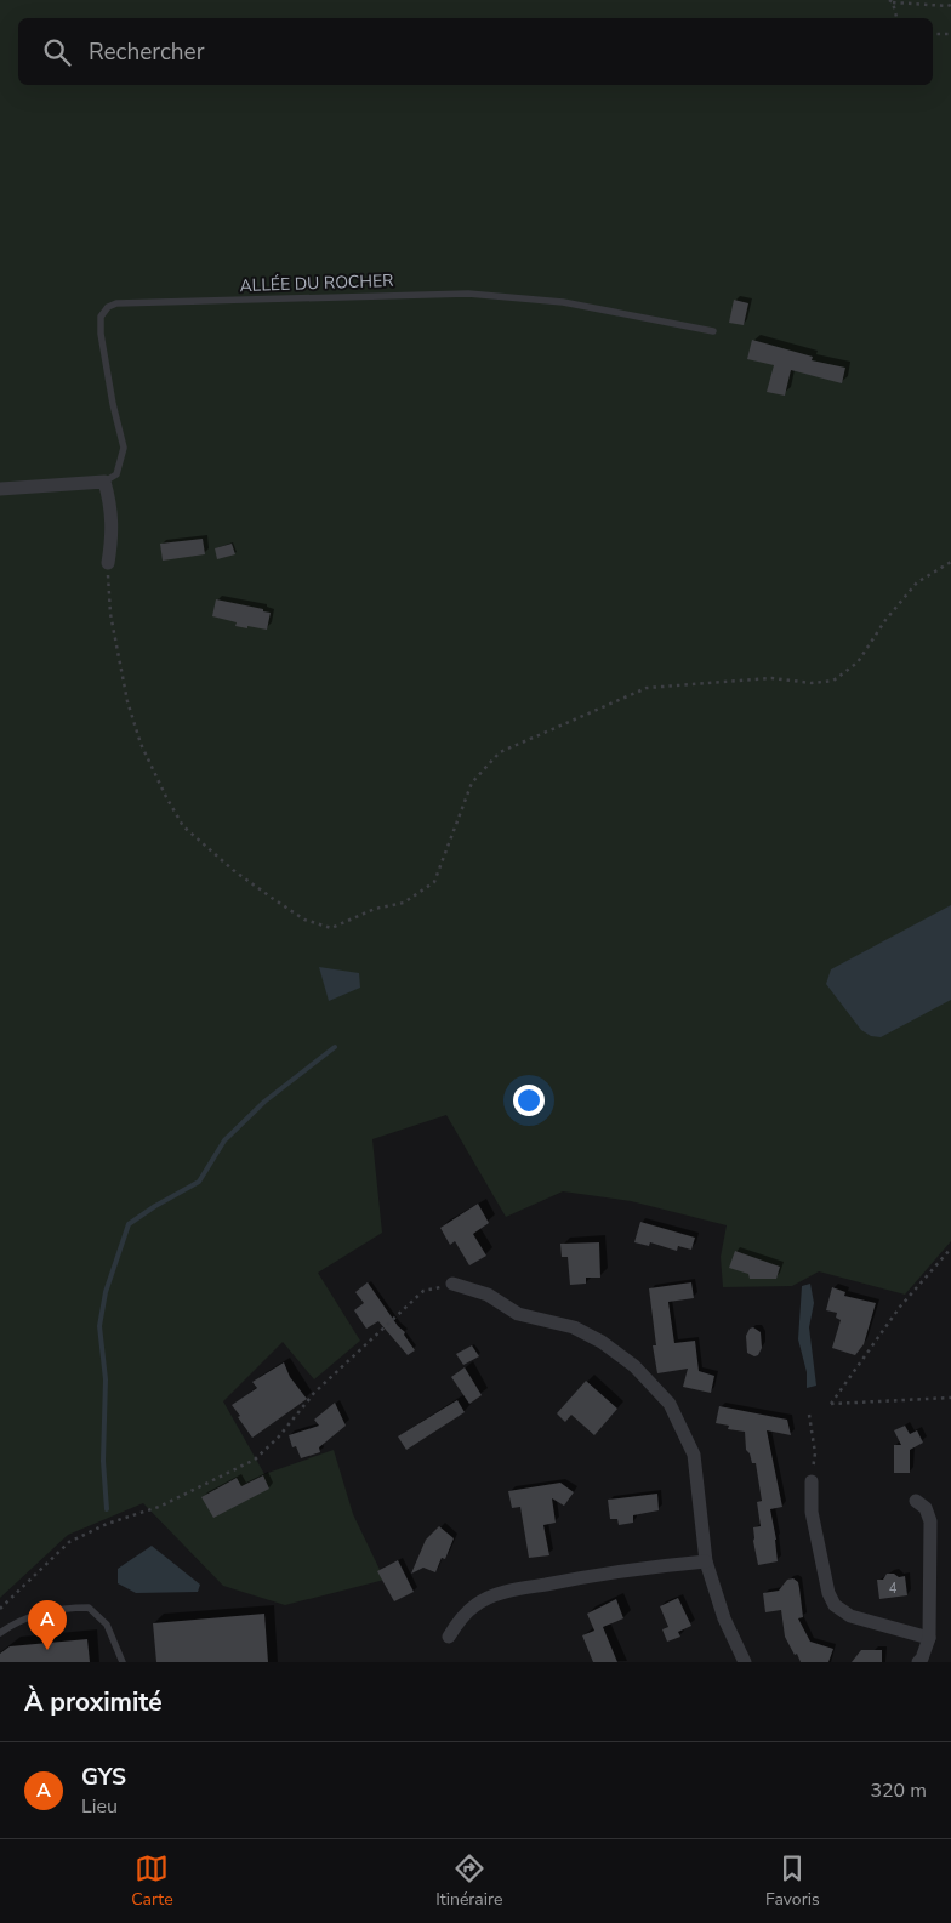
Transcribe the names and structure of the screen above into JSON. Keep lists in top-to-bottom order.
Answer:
{
  "streets": {
    "lane": ["ALLÉE DU ROCHER"]
  },
  "house_numbers": ["4"],
  "page": {
    "search": "Rechercher",
    "pins": "A",
    "heading": "À proximité",
    "list": [
      {
        "mark": "A",
        "name": "GYS",
        "note": "Lieu",
        "value": "320 m"
      }
    ],
    "nav": ["Carte", "Itinéraire", "Favoris"]
  }
}
